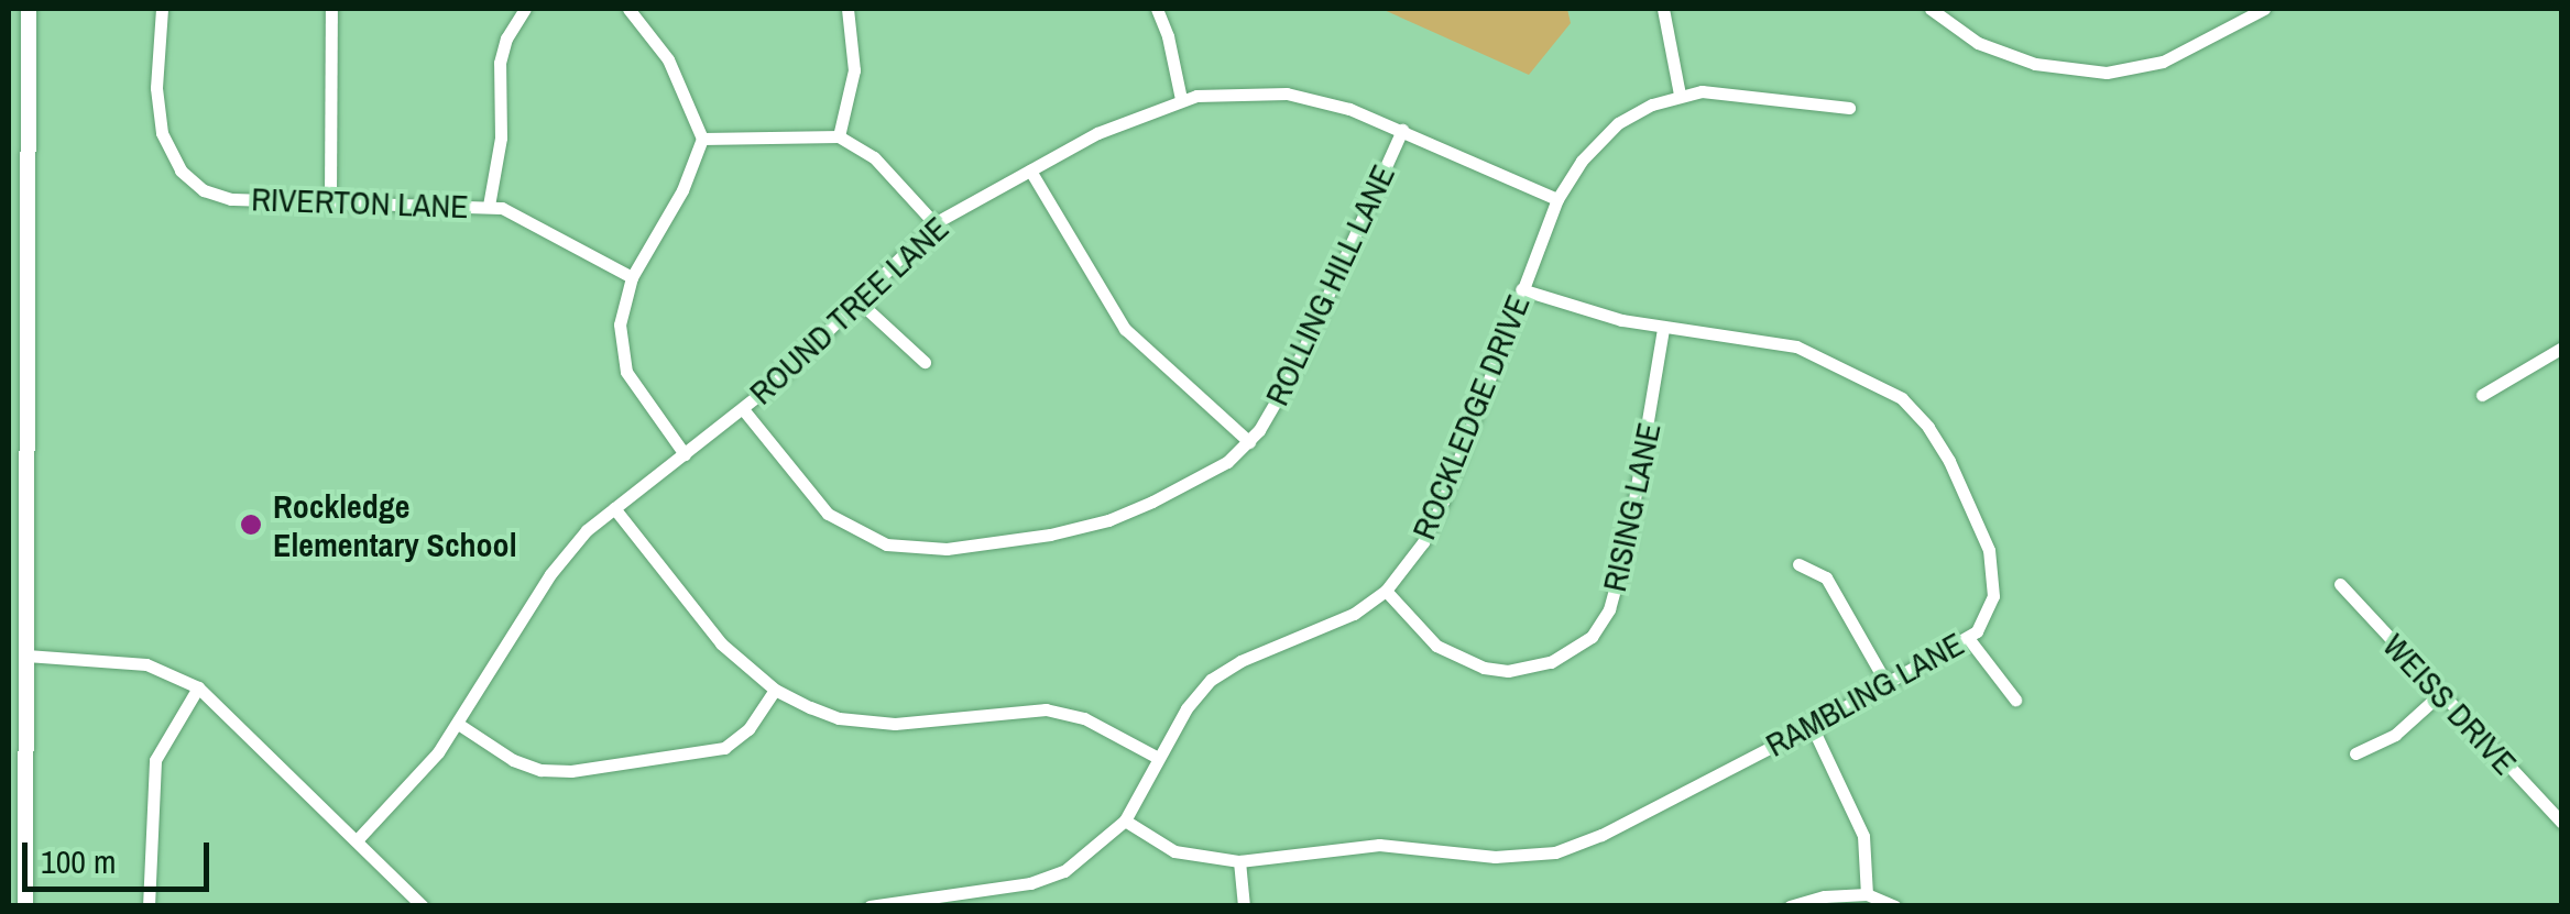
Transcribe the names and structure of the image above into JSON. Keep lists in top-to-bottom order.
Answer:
{
  "streets": {
    "street": [
      "RIVERTON LANE",
      "ROLLING HILL LANE",
      "ROUND TREE LANE",
      "ROCKLEDGE DRIVE",
      "RISING LANE",
      "RAMBLING LANE",
      "WEISS DRIVE"
    ]
  },
  "crossings": [
    ["ROLLING HILL LANE", "ROUND TREE LANE"],
    ["ROUND TREE LANE", "ROCKLEDGE DRIVE"],
    ["ROCKLEDGE DRIVE", "RISING LANE"],
    ["ROCKLEDGE DRIVE", "RAMBLING LANE"],
    ["RISING LANE", "RAMBLING LANE"]
  ],
  "places": ["Rockledge Elementary School"],
  "scale_bar": "100 m"
}
